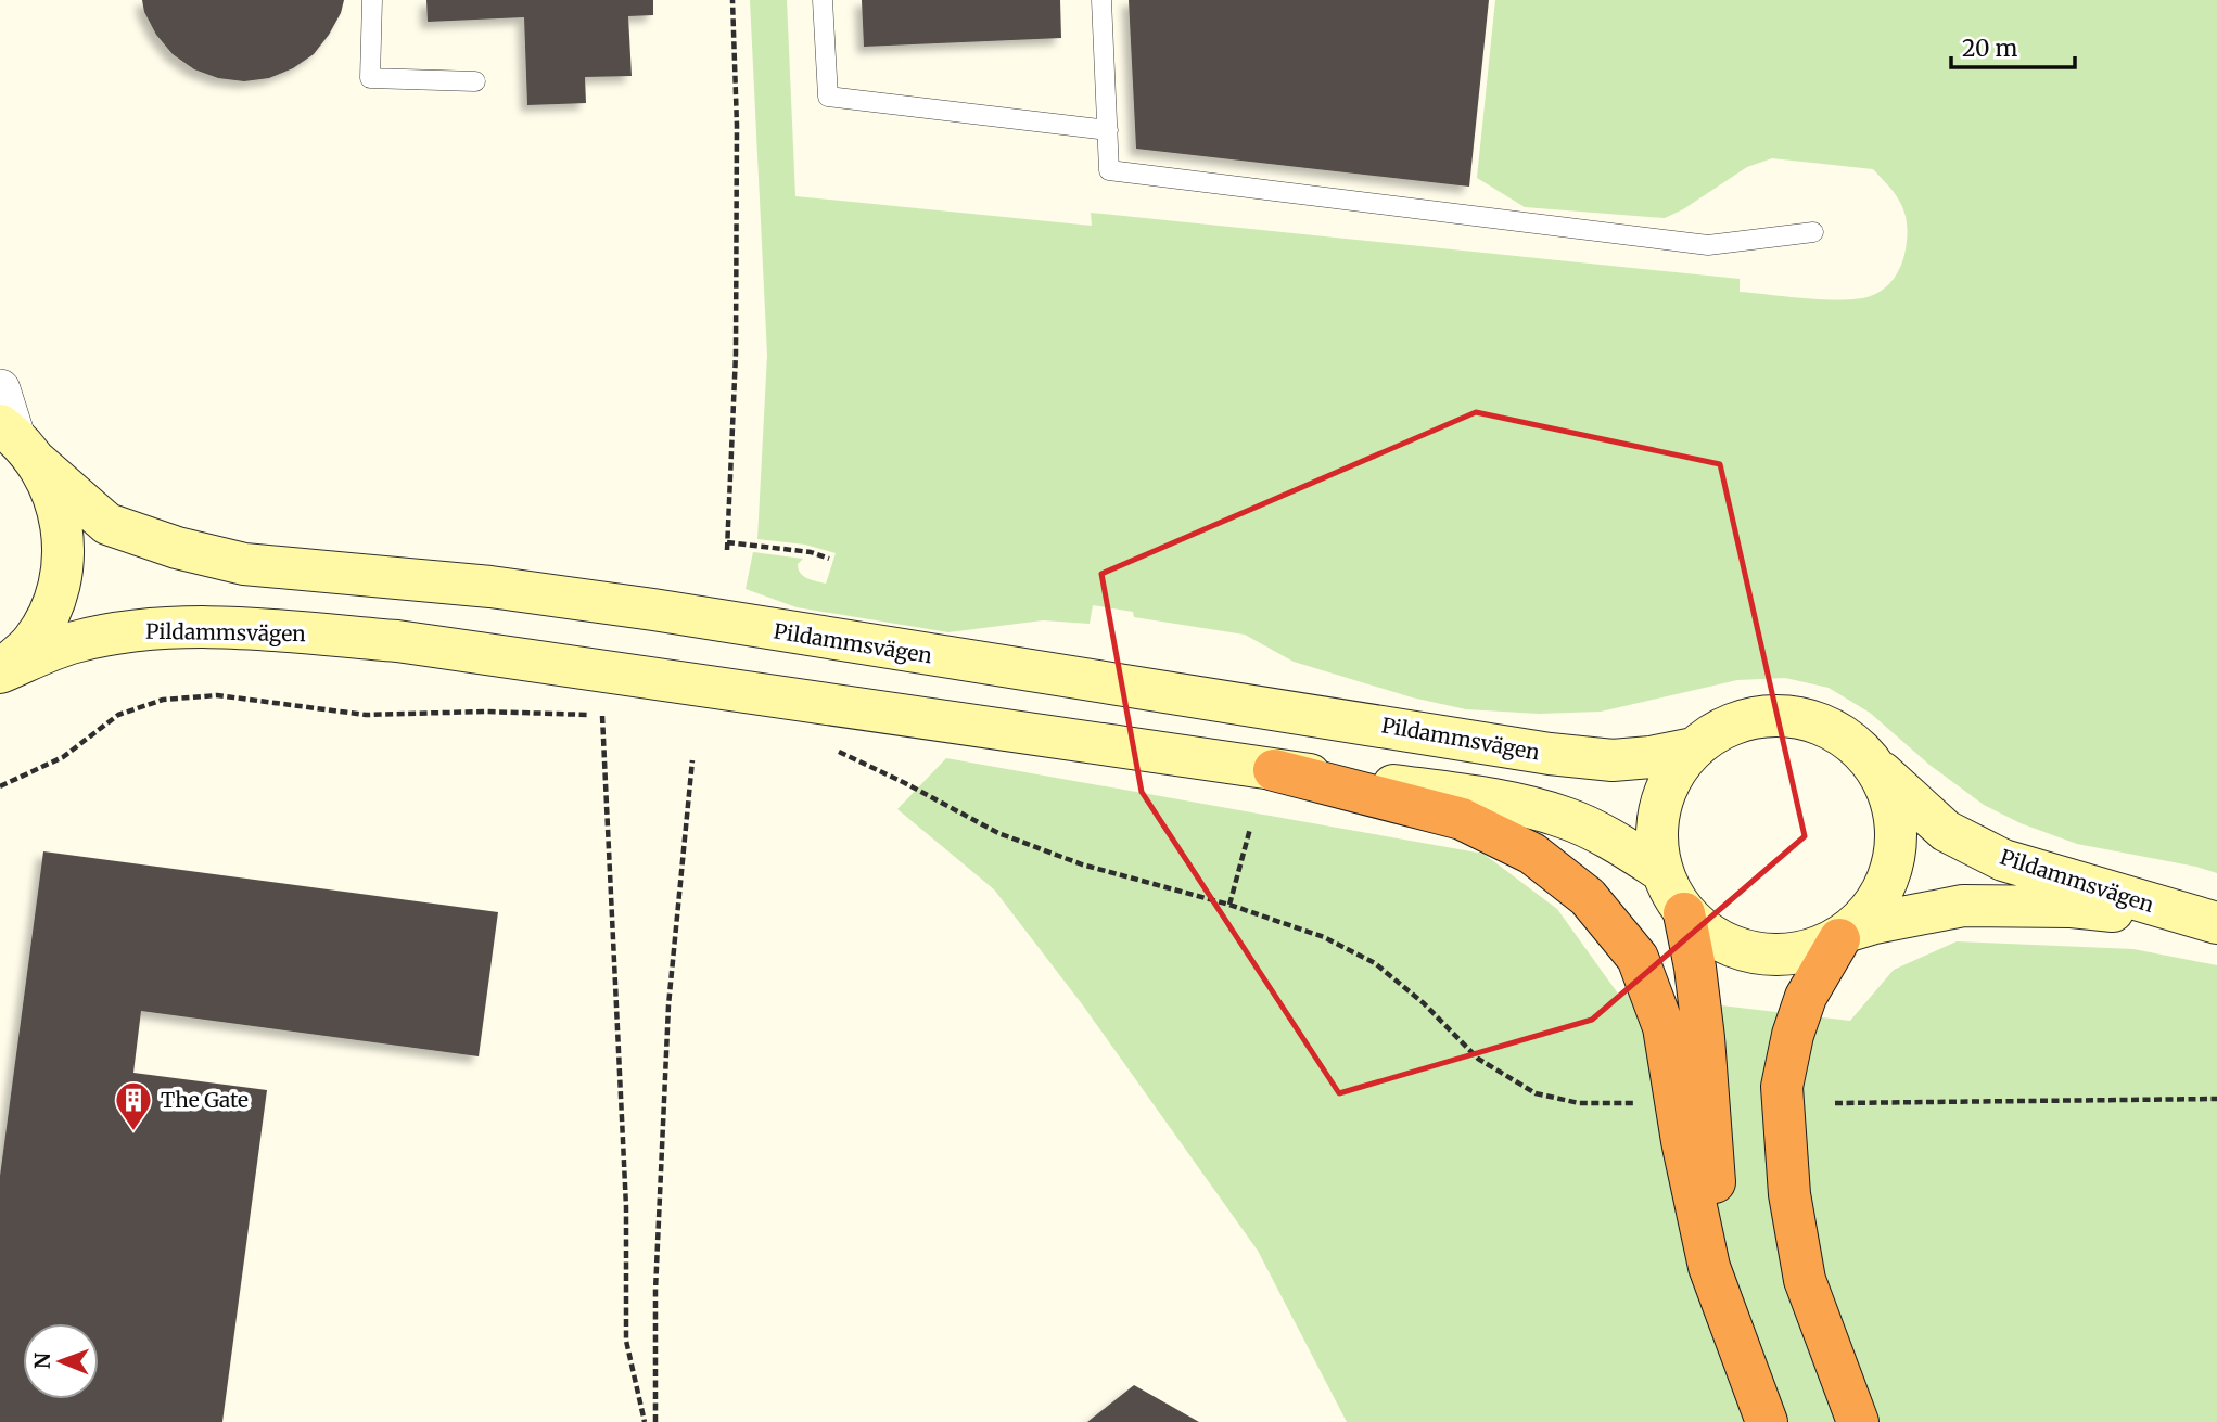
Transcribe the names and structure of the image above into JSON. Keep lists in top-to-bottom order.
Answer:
{
  "streets": {
    "main road": ["Pildammsvägen"]
  },
  "places": {
    "building": ["The Gate"]
  },
  "scale_bar": "20 m",
  "north": "left"
}
